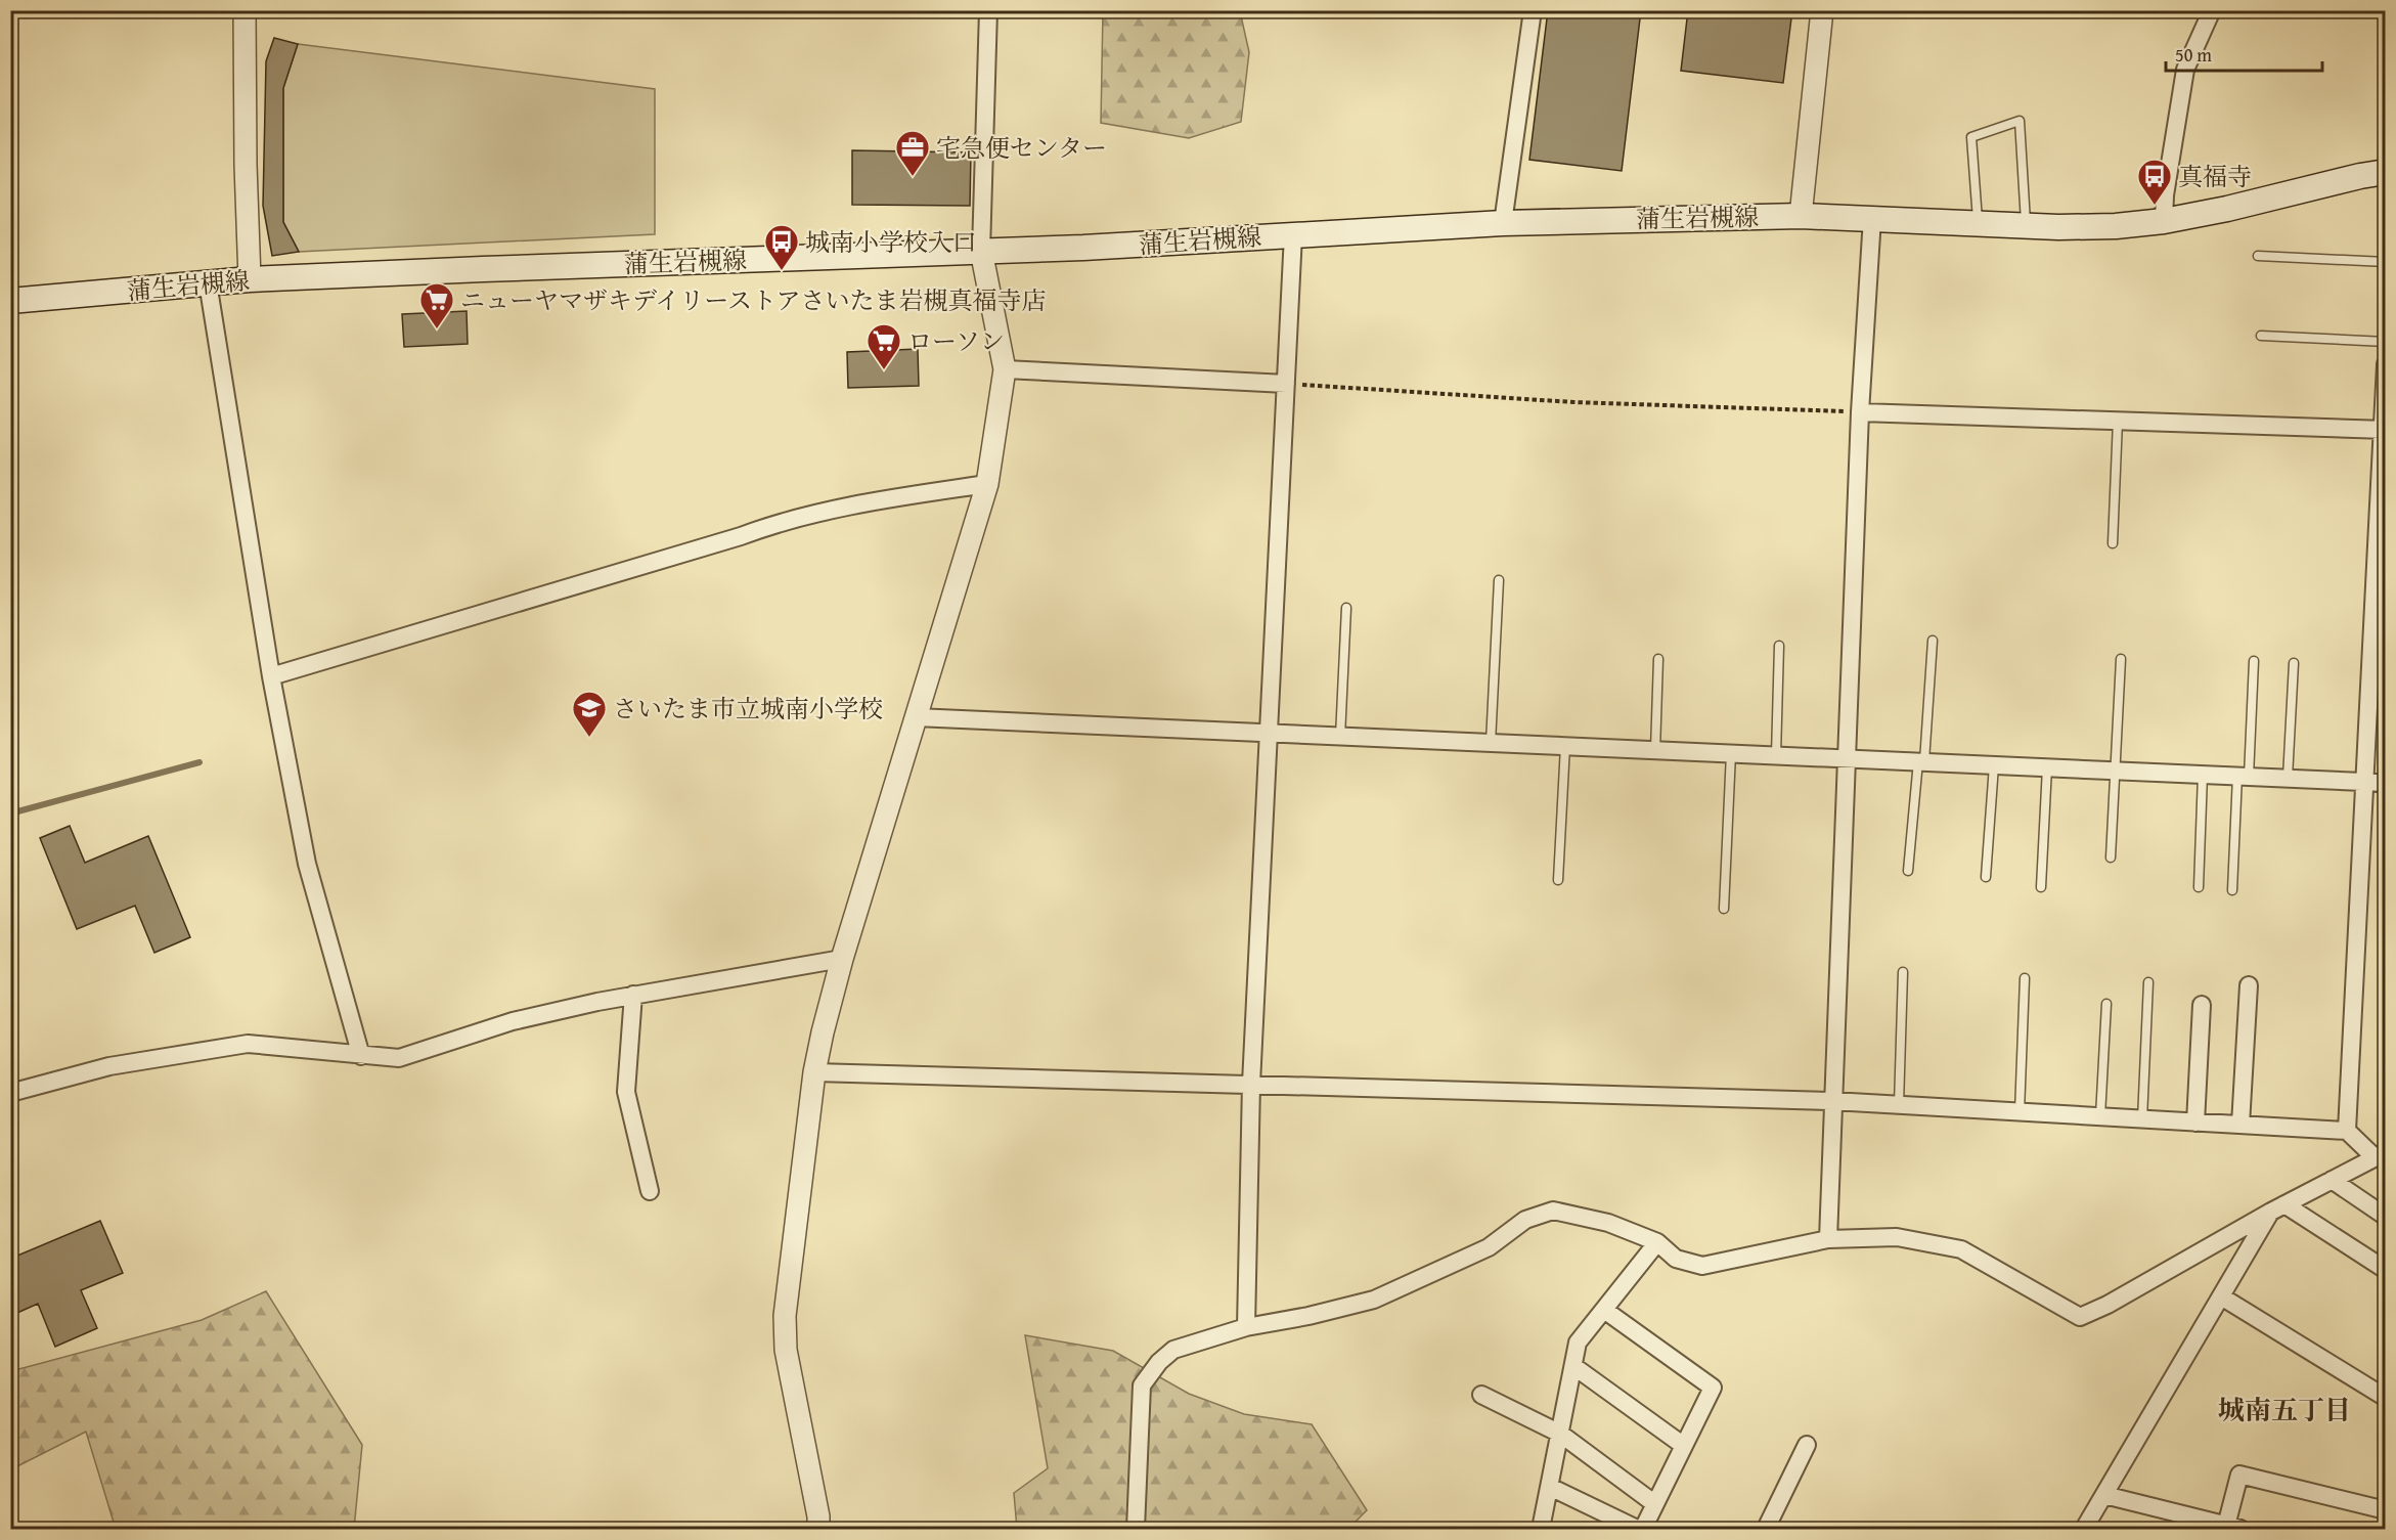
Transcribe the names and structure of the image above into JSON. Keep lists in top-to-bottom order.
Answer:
{
  "streets": {
    "main road": ["蒲生岩槻線"]
  },
  "districts": ["城南五丁目"],
  "places": {
    "office": ["宅急便センター"],
    "bus stop": ["真福寺", "城南小学校入口"],
    "supermarket": ["ニューヤマザキデイリーストアさいたま岩槻真福寺店", "ローソン"],
    "school or university": ["さいたま市立城南小学校"]
  },
  "scale_bar": "50 m"
}
